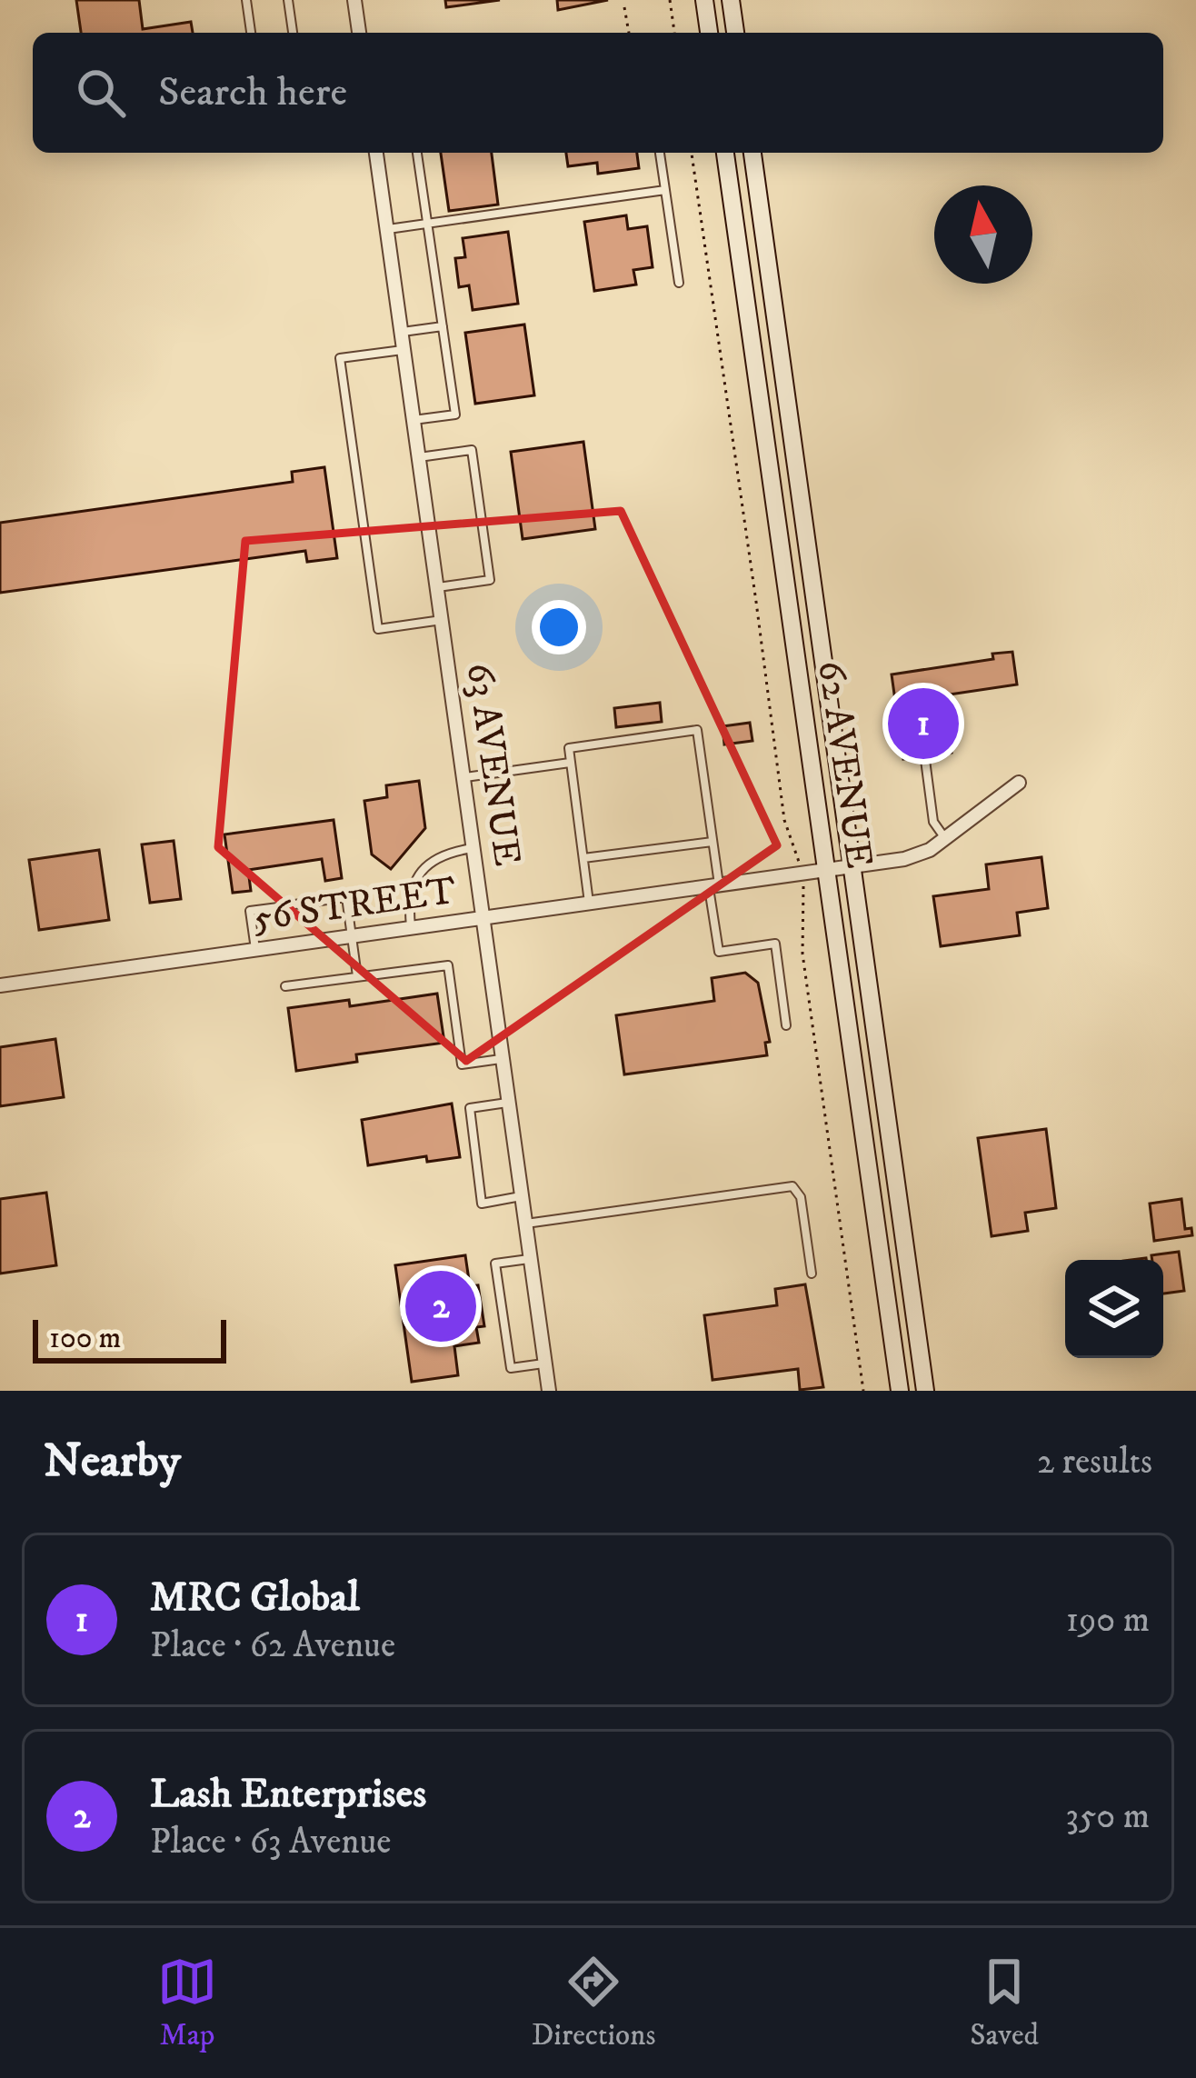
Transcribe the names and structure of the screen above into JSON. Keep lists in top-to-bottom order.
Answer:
{
  "streets": {
    "main road": ["62 AVENUE"],
    "street": ["63 AVENUE", "56 STREET"]
  },
  "crossings": [
    ["63 AVENUE", "56 STREET"],
    ["62 AVENUE", "56 STREET"]
  ],
  "scale_bar": "100 m",
  "north": "top",
  "page": {
    "search": "Search here",
    "pins": ["1", "2"],
    "scale": "100 m",
    "heading": ["Nearby", "2 results"],
    "list": [
      {
        "mark": "1",
        "name": "MRC Global",
        "note": "Place · 62 Avenue",
        "value": "190 m"
      },
      {
        "mark": "2",
        "name": "Lash Enterprises",
        "note": "Place · 63 Avenue",
        "value": "350 m"
      }
    ],
    "nav": ["Map", "Directions", "Saved"]
  }
}
